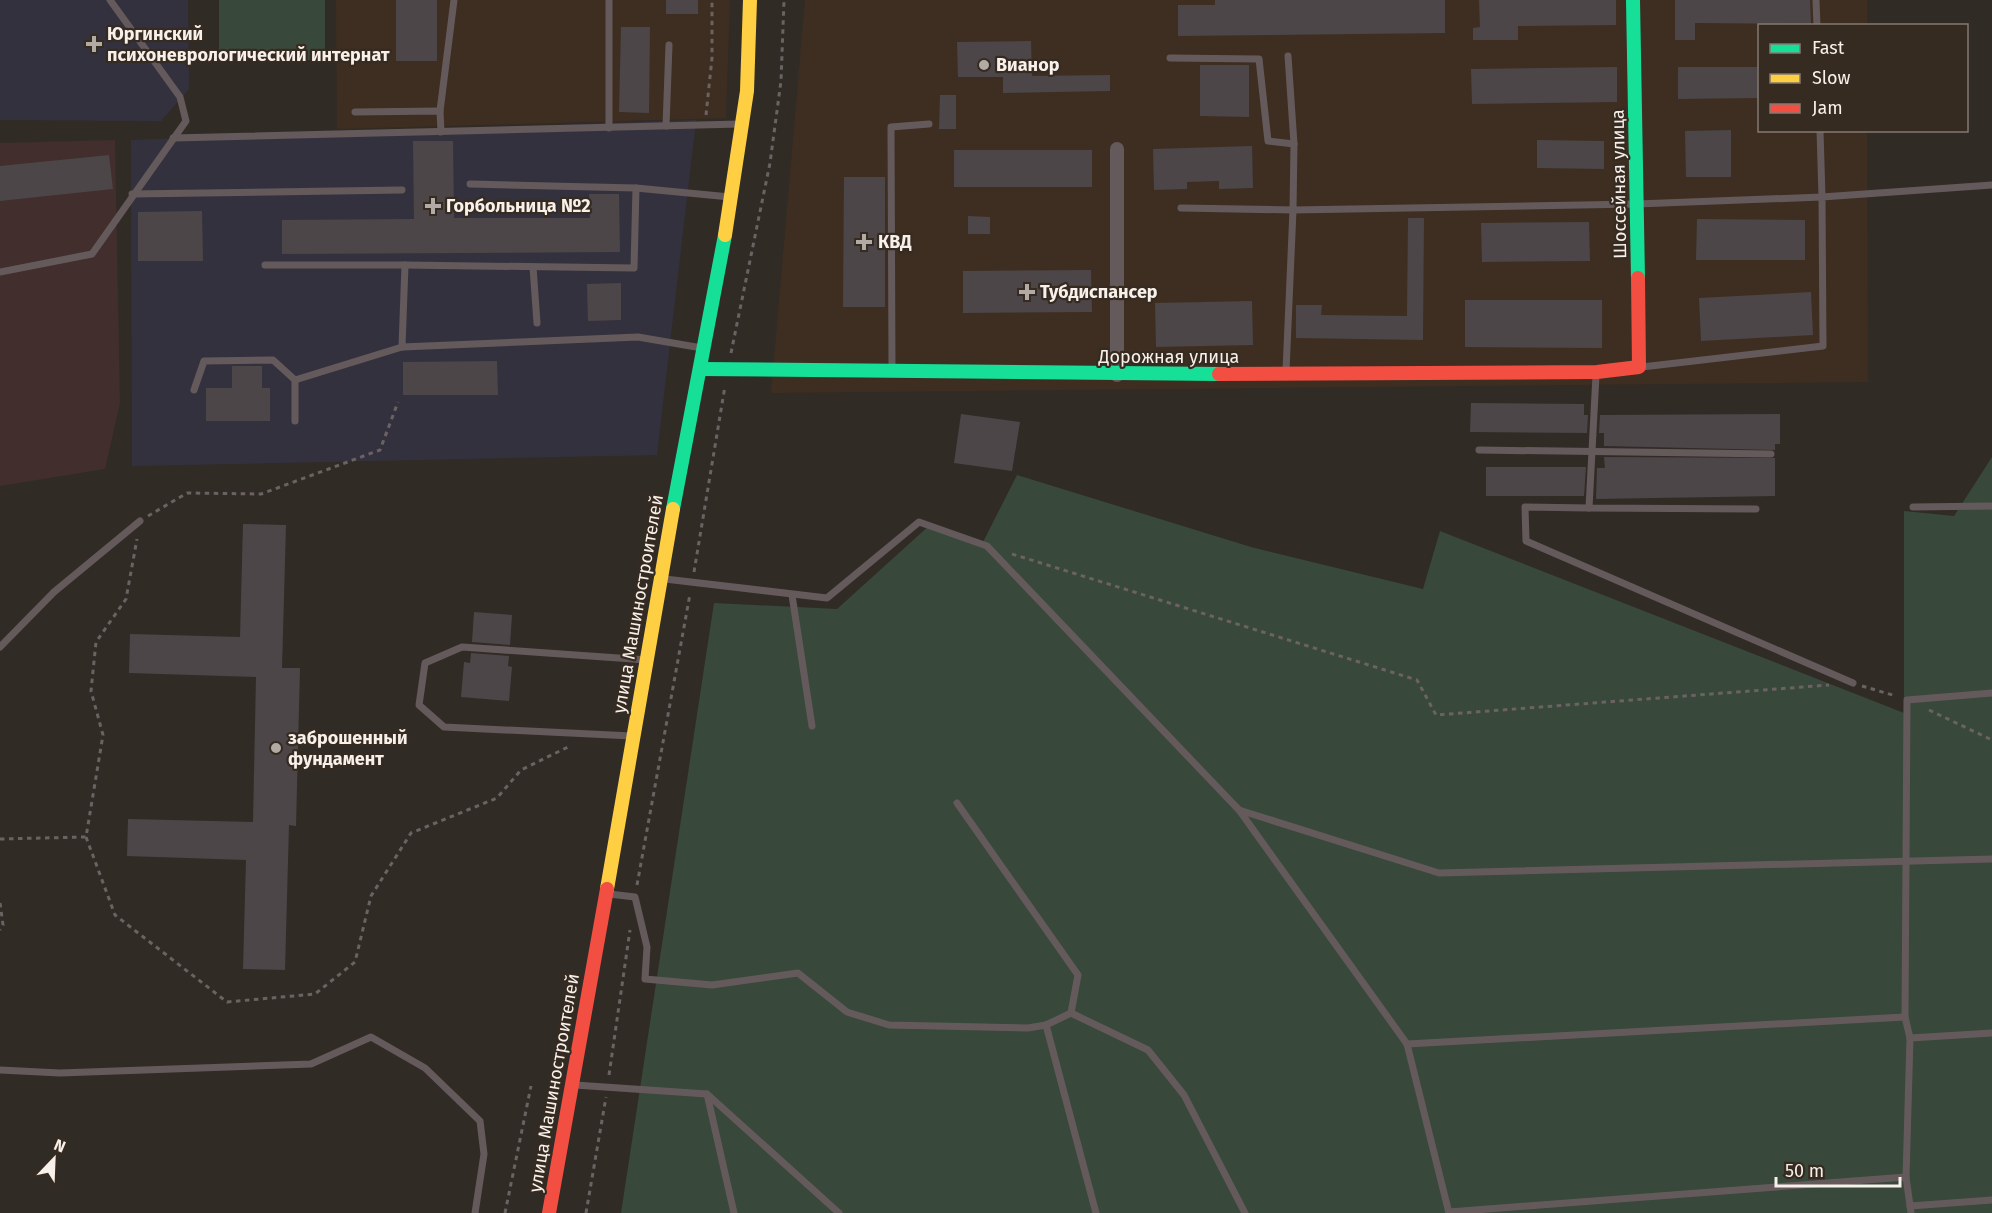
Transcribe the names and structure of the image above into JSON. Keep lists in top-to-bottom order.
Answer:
{
  "streets": {
    "street": ["Шоссейная улица", "Дорожная улица", "улица Машиностроителей"]
  },
  "crossings": [
    ["Шоссейная улица", "Дорожная улица"],
    ["Дорожная улица", "улица Машиностроителей"]
  ],
  "places": {
    "health": [
      "Юргинский психоневрологический интернат",
      "Горбольница №2",
      "КВД",
      "Тубдиспансер"
    ],
    "other": ["Вианор", "заброшенный фундамент"]
  },
  "legend": ["Fast", "Slow", "Jam"],
  "scale_bar": "50 m",
  "north": "top right"
}
